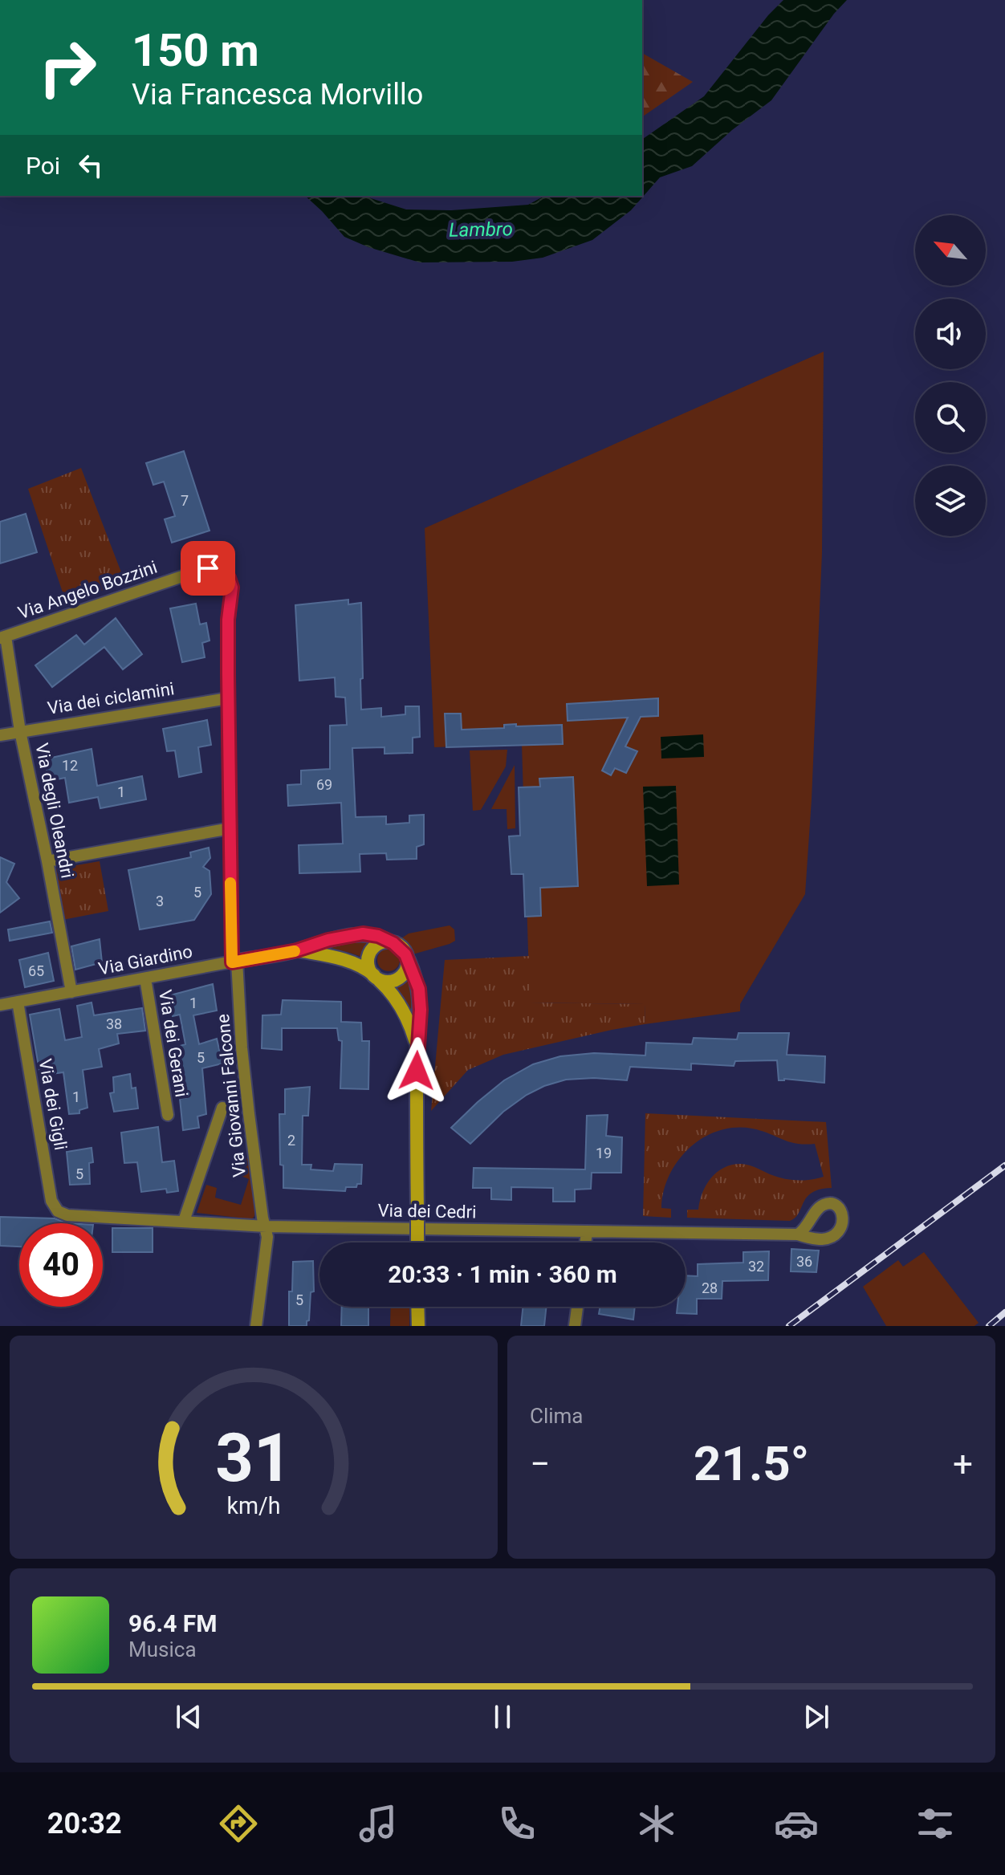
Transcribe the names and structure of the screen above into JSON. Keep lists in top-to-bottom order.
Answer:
{
  "streets": {
    "street": [
      "Via Angelo Bozzini",
      "Via dei ciclamini",
      "Via degli Oleandri",
      "Via Giardino",
      "Via dei Gerani",
      "Via Giovanni Falcone",
      "Via dei Gigli",
      "Via dei Cedri"
    ]
  },
  "crossings": [
    ["Via Angelo Bozzini", "Via degli Oleandri"],
    ["Via Angelo Bozzini", "Via Giovanni Falcone"],
    ["Via dei ciclamini", "Via degli Oleandri"],
    ["Via dei ciclamini", "Via Giovanni Falcone"],
    ["Via degli Oleandri", "Via Giardino"],
    ["Via Giardino", "Via dei Gerani"],
    ["Via Giardino", "Via Giovanni Falcone"],
    ["Via Giardino", "Via dei Gigli"],
    ["Via Giovanni Falcone", "Via dei Cedri"],
    ["Via dei Gigli", "Via dei Cedri"]
  ],
  "water": ["Lambro"],
  "house_numbers": [
    "7",
    "12",
    "69",
    "1",
    "5",
    "3",
    "65",
    "1",
    "38",
    "5",
    "1",
    "2",
    "19",
    "5",
    "36",
    "32",
    "28",
    "5"
  ],
  "north": "top left",
  "page": {
    "turn": ["150 m", "Via Francesca Morvillo"],
    "then": "Poi",
    "limit": "40",
    "trip": "20:33 · 1 min · 360 m",
    "tile": "Clima",
    "heat": ["−", "21.5°", "+"],
    "song": ["96.4 FM", "Musica"],
    "tabs": "20:32",
    "gauge": ["31", "km/h"]
  }
}
